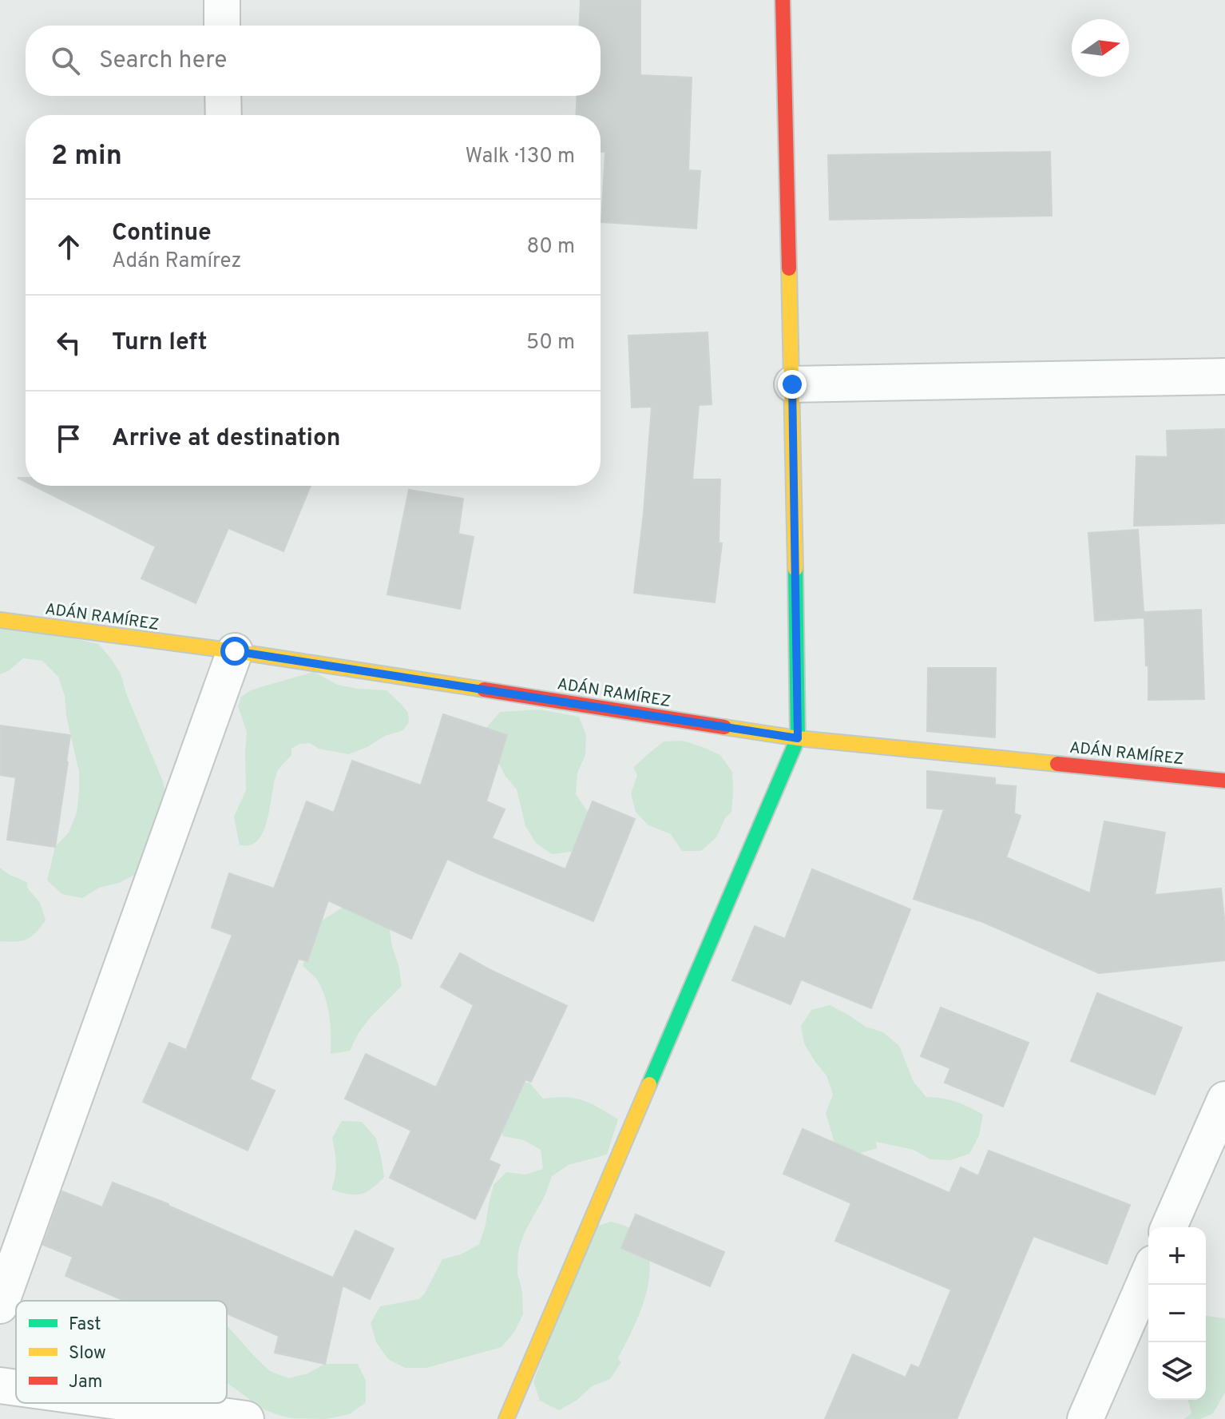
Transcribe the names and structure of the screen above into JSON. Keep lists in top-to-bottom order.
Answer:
{
  "streets": {
    "street": ["ADÁN RAMÍREZ"]
  },
  "legend": ["Fast", "Slow", "Jam"],
  "north": "right",
  "page": {
    "search": "Search here",
    "heading": ["2 min", "Walk · 130 m"],
    "list": [
      ["Continue", "Adán Ramírez", "80 m"],
      ["Turn left", "50 m"],
      "Arrive at destination"
    ],
    "map_buttons": ["+", "−"]
  }
}
